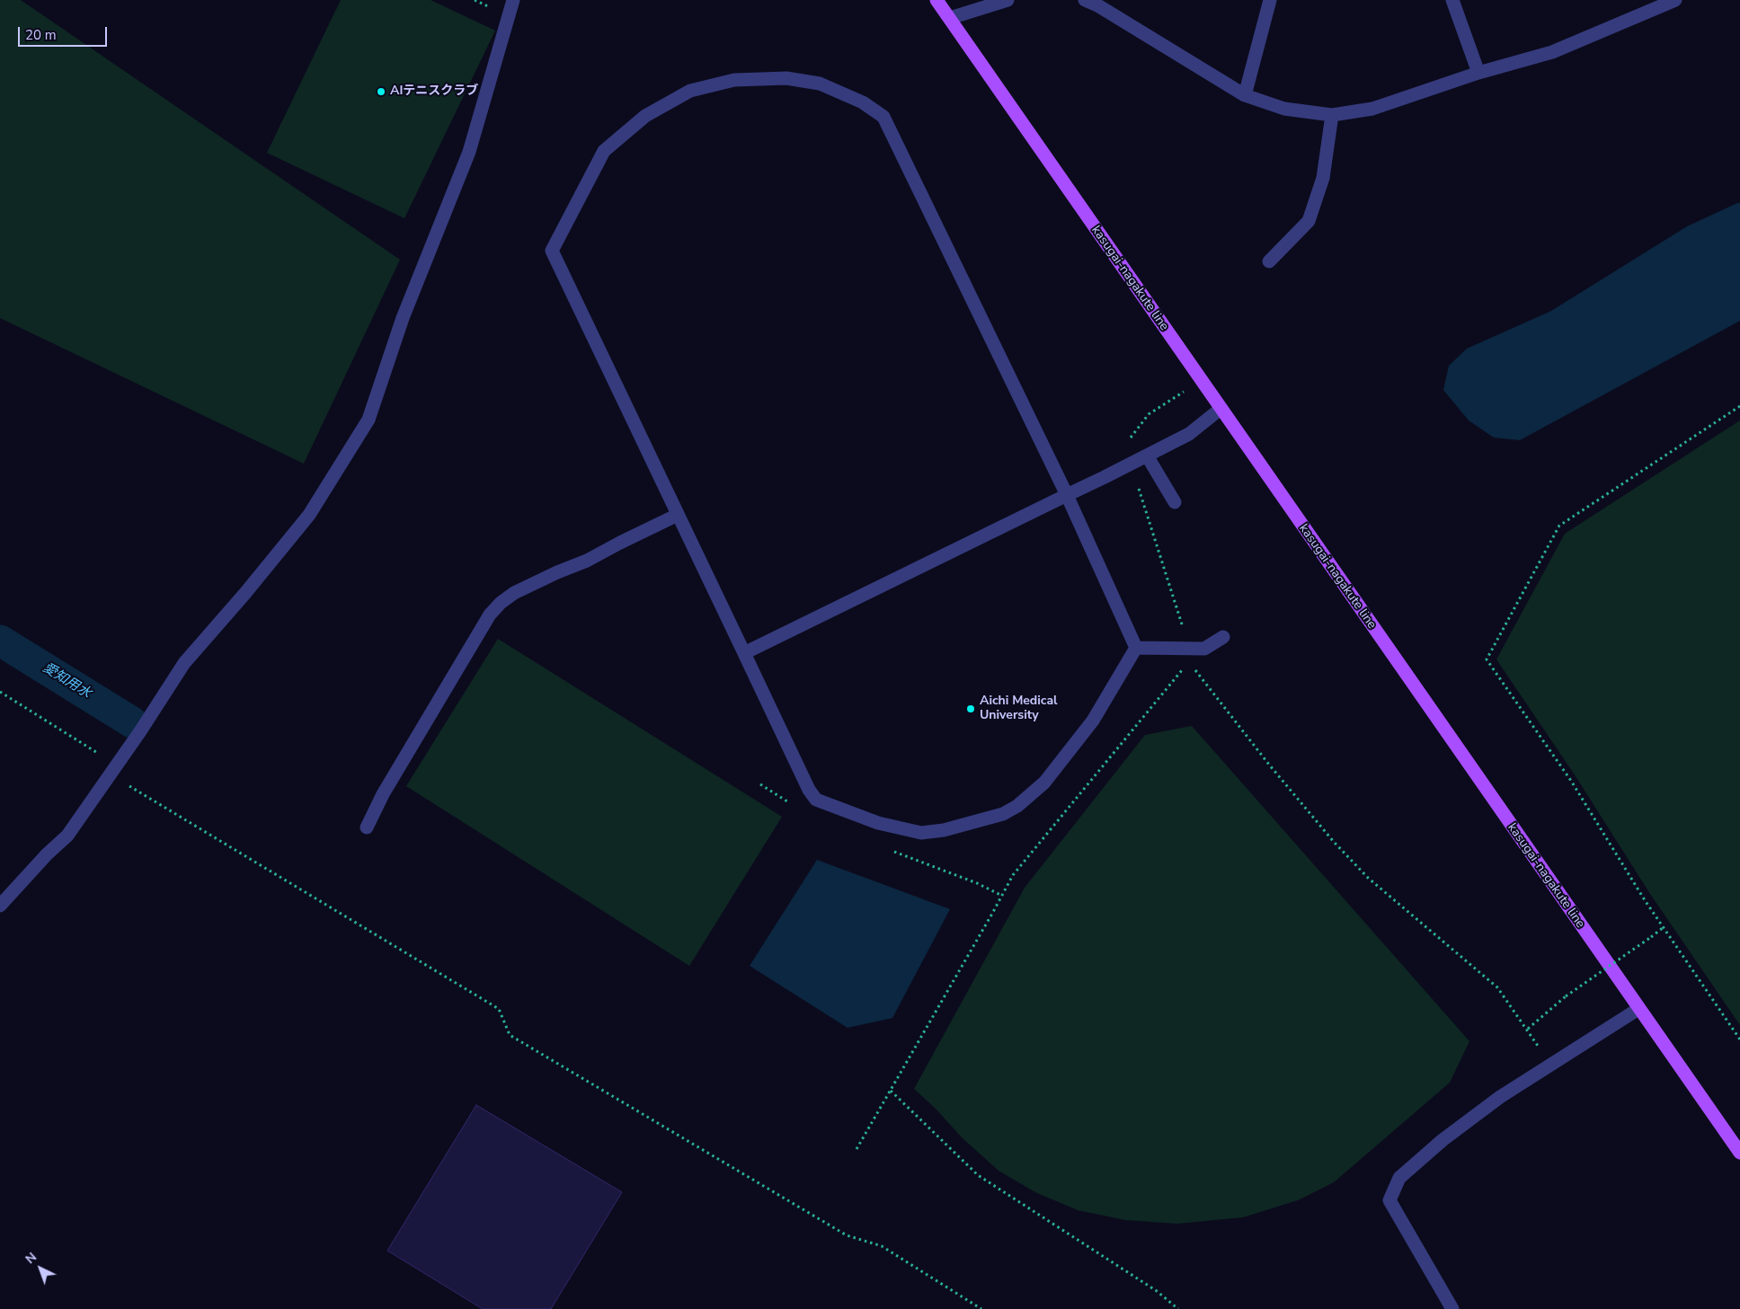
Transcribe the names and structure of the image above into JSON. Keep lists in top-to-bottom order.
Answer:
{
  "streets": {
    "main road": ["kasugai-nagakute line"]
  },
  "water": ["愛知用水"],
  "places": ["AIテニスクラブ", "Aichi Medical University"],
  "scale_bar": "20 m",
  "north": "top left"
}
